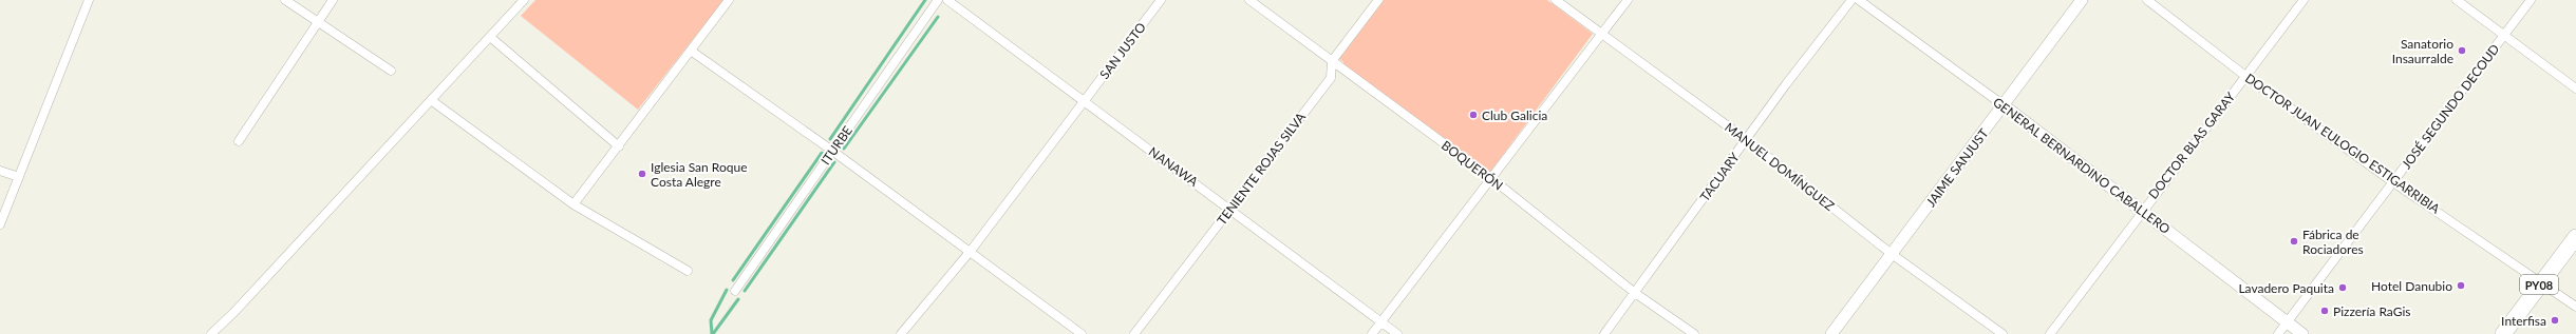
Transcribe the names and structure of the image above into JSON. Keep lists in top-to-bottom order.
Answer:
{
  "streets": {
    "highway": ["PY08"],
    "main road": ["GENERAL BERNARDINO CABALLERO", "JAIME SANJUST"],
    "street": [
      "SAN JUSTO",
      "JOSÉ SEGUNDO DECOUD",
      "DOCTOR JUAN EULOGIO ESTIGARRIBIA",
      "ITURBE",
      "DOCTOR BLAS GARAY",
      "BOQUERÓN",
      "NANAWA",
      "MANUEL DOMÍNGUEZ",
      "TENIENTE ROJAS SILVA",
      "TACUARY"
    ]
  },
  "crossings": [
    ["SAN JUSTO", "NANAWA"],
    ["JOSÉ SEGUNDO DECOUD", "DOCTOR JUAN EULOGIO ESTIGARRIBIA"],
    ["JOSÉ SEGUNDO DECOUD", "GENERAL BERNARDINO CABALLERO"],
    ["DOCTOR JUAN EULOGIO ESTIGARRIBIA", "DOCTOR BLAS GARAY"],
    ["DOCTOR JUAN EULOGIO ESTIGARRIBIA", "PY08"],
    ["DOCTOR BLAS GARAY", "GENERAL BERNARDINO CABALLERO"],
    ["BOQUERÓN", "TENIENTE ROJAS SILVA"],
    ["BOQUERÓN", "TACUARY"],
    ["GENERAL BERNARDINO CABALLERO", "JAIME SANJUST"],
    ["NANAWA", "TENIENTE ROJAS SILVA"],
    ["MANUEL DOMÍNGUEZ", "JAIME SANJUST"],
    ["MANUEL DOMÍNGUEZ", "TACUARY"]
  ],
  "places": [
    "Sanatorio Insaurralde",
    "Club Galicia",
    "Iglesia San Roque Costa Alegre",
    "Fábrica de Rociadores",
    "Hotel Danubio",
    "Lavadero Paquita",
    "Pizzería RaGis",
    "Interfisa"
  ]
}
